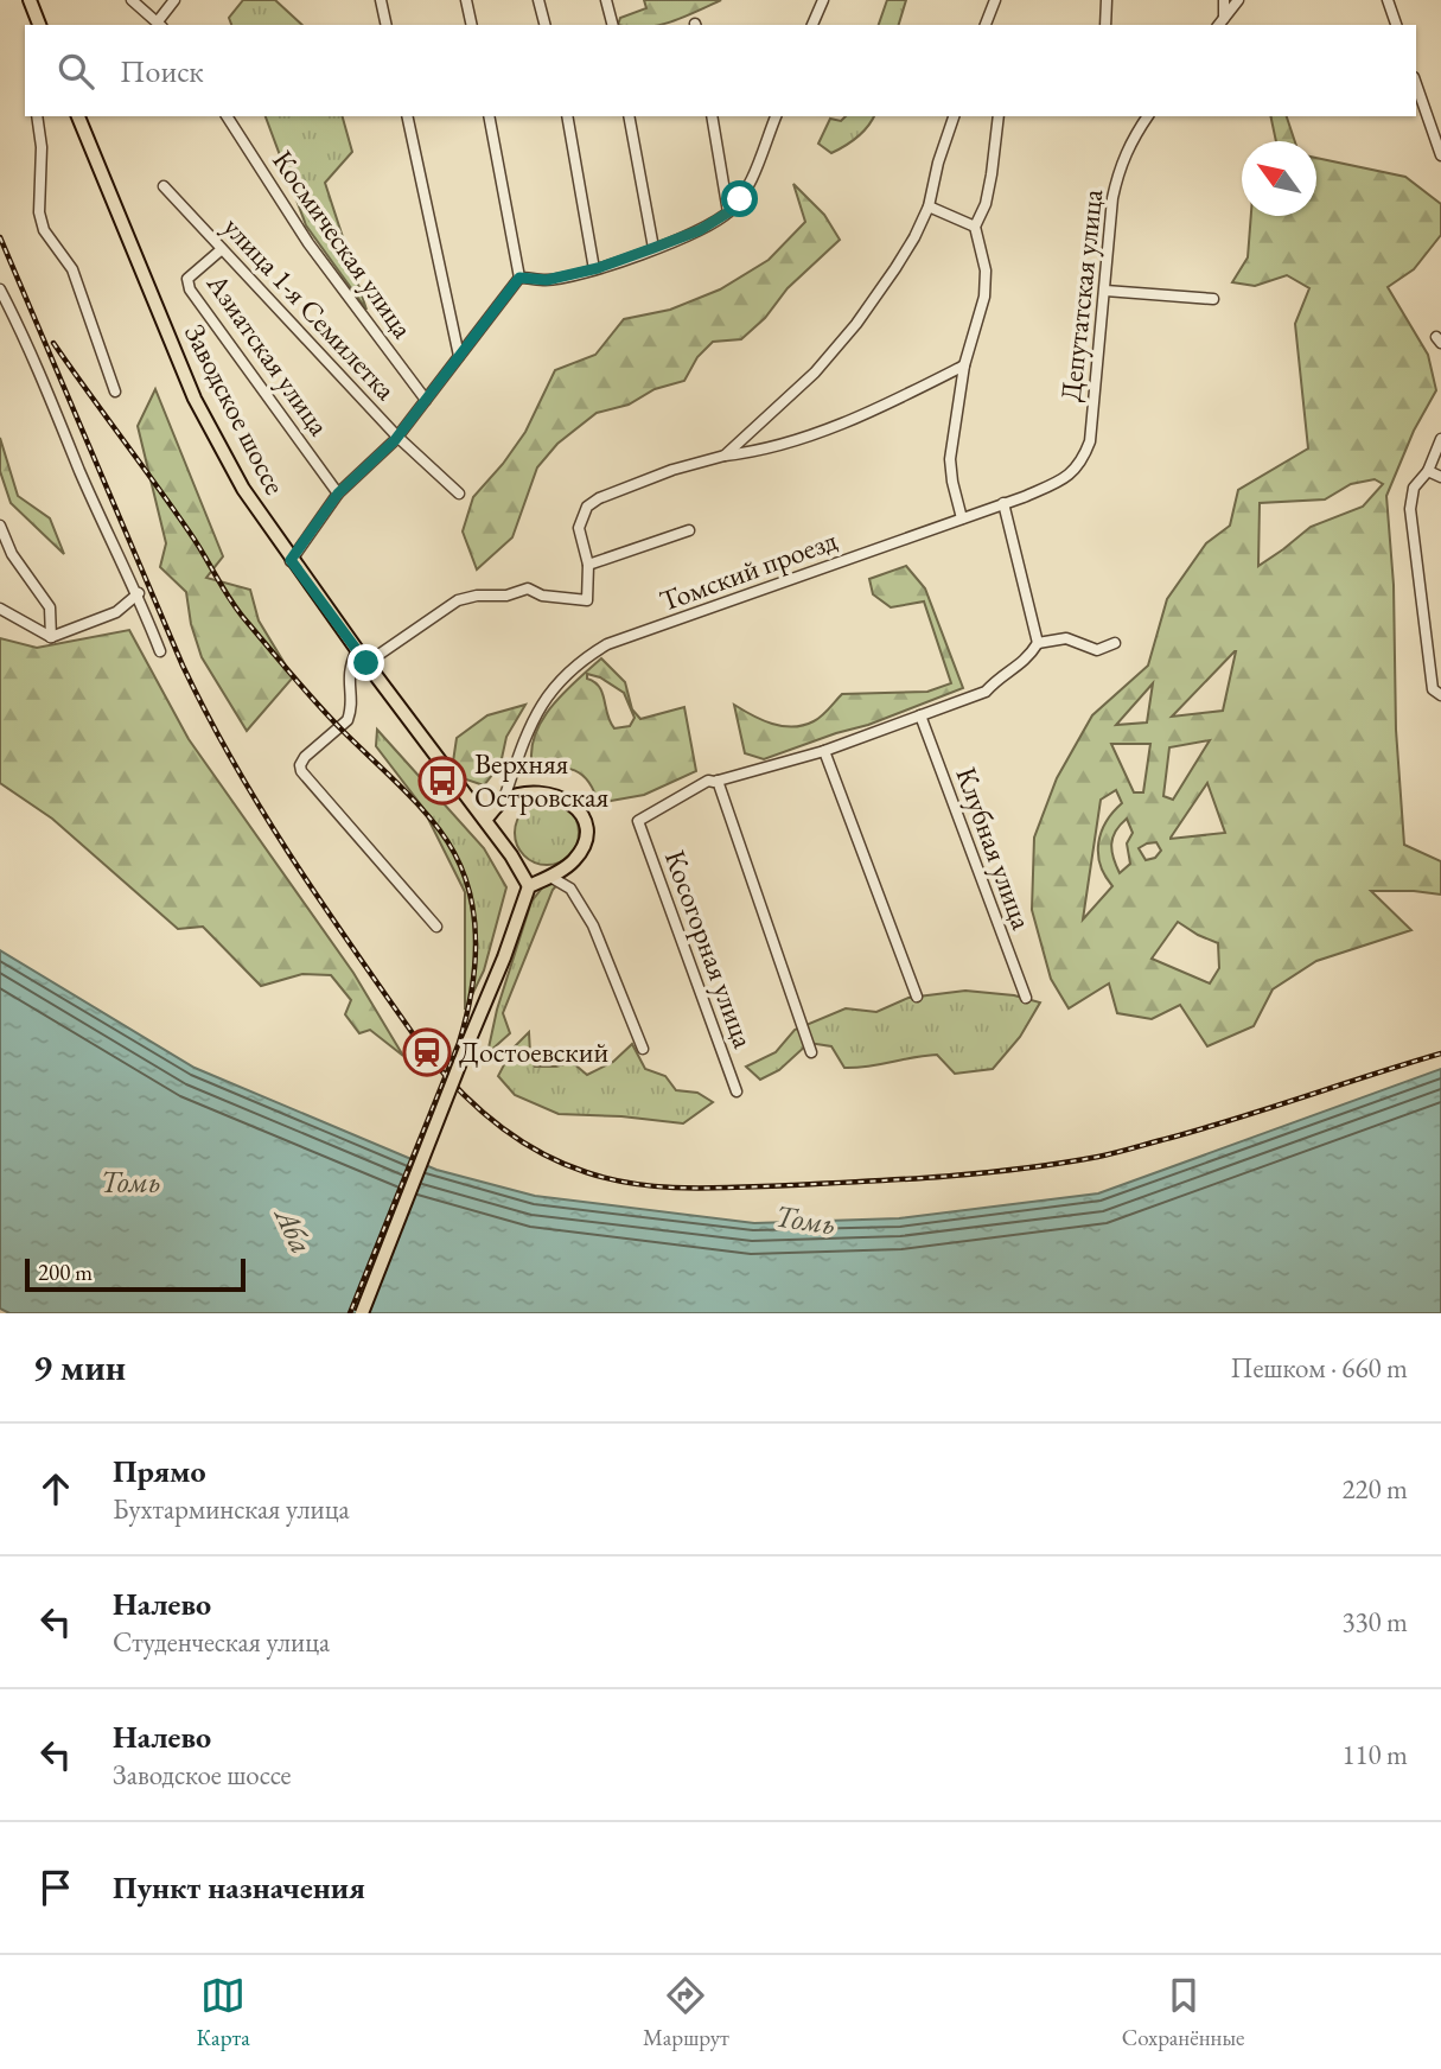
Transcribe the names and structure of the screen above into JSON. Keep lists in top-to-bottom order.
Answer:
{
  "streets": {
    "main road": ["Заводское шоссе"],
    "street": [
      "Космическая улица",
      "Депутатская улица",
      "улица 1-я Семилетка",
      "Азиатская улица",
      "Томский проезд",
      "Клубная улица",
      "Косогорная улица"
    ]
  },
  "crossings": [
    ["Депутатская улица", "Томский проезд"],
    ["улица 1-я Семилетка", "Азиатская улица"],
    ["Заводское шоссе", "Томский проезд"]
  ],
  "water": ["Томь", "Аба"],
  "places": {
    "bus stop": ["Верхняя Островская"],
    "station": ["Достоевский"]
  },
  "scale_bar": "200 m",
  "north": "top left",
  "page": {
    "search": "Поиск",
    "scale": "200 m",
    "heading": ["9 мин", "Пешком · 660 m"],
    "list": [
      ["Прямо", "Бухтарминская улица", "220 m"],
      ["Налево", "Студенческая улица", "330 m"],
      ["Налево", "Заводское шоссе", "110 m"],
      "Пункт назначения"
    ],
    "nav": ["Карта", "Маршрут", "Сохранённые"]
  }
}
